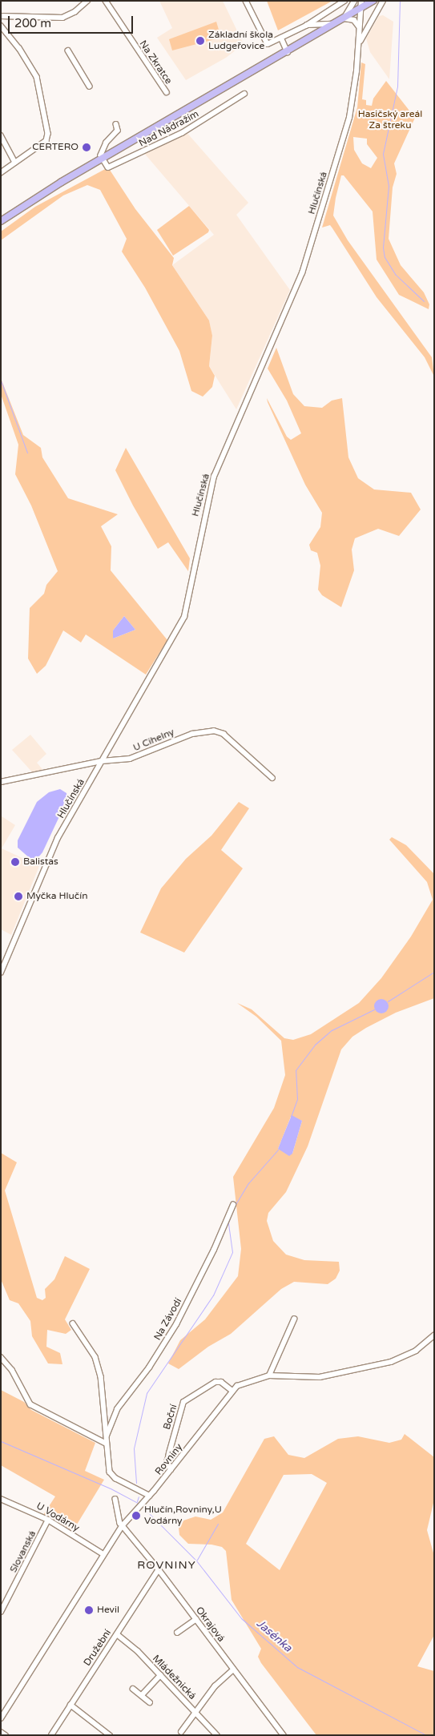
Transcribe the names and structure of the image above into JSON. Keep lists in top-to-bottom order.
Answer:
{
  "streets": {
    "street": [
      "Na Zkratce",
      "Nad Nádražím",
      "Hlučínská",
      "U Cihelny",
      "Na Závodí",
      "Boční",
      "Rovniny",
      "U Vodárny",
      "Slovanská",
      "Okrajová",
      "Družební",
      "Mládežnická"
    ]
  },
  "crossings": [
    ["Hlučínská", "U Cihelny"],
    ["Na Závodí", "Rovniny"],
    ["Boční", "Rovniny"],
    ["Rovniny", "U Vodárny"],
    ["Rovniny", "Okrajová"],
    ["U Vodárny", "Slovanská"],
    ["Okrajová", "Družební"],
    ["Družební", "Mládežnická"]
  ],
  "districts": ["ROVNINY"],
  "water": ["Jasénka"],
  "parks": ["Hasičský areál Za štreku"],
  "places": [
    "Základní škola Ludgeřovice",
    "CERTERO",
    "Balistas",
    "Myčka Hlučín",
    "Hlučín,Rovniny,U Vodárny",
    "Hevil"
  ],
  "scale_bar": "200 m"
}
